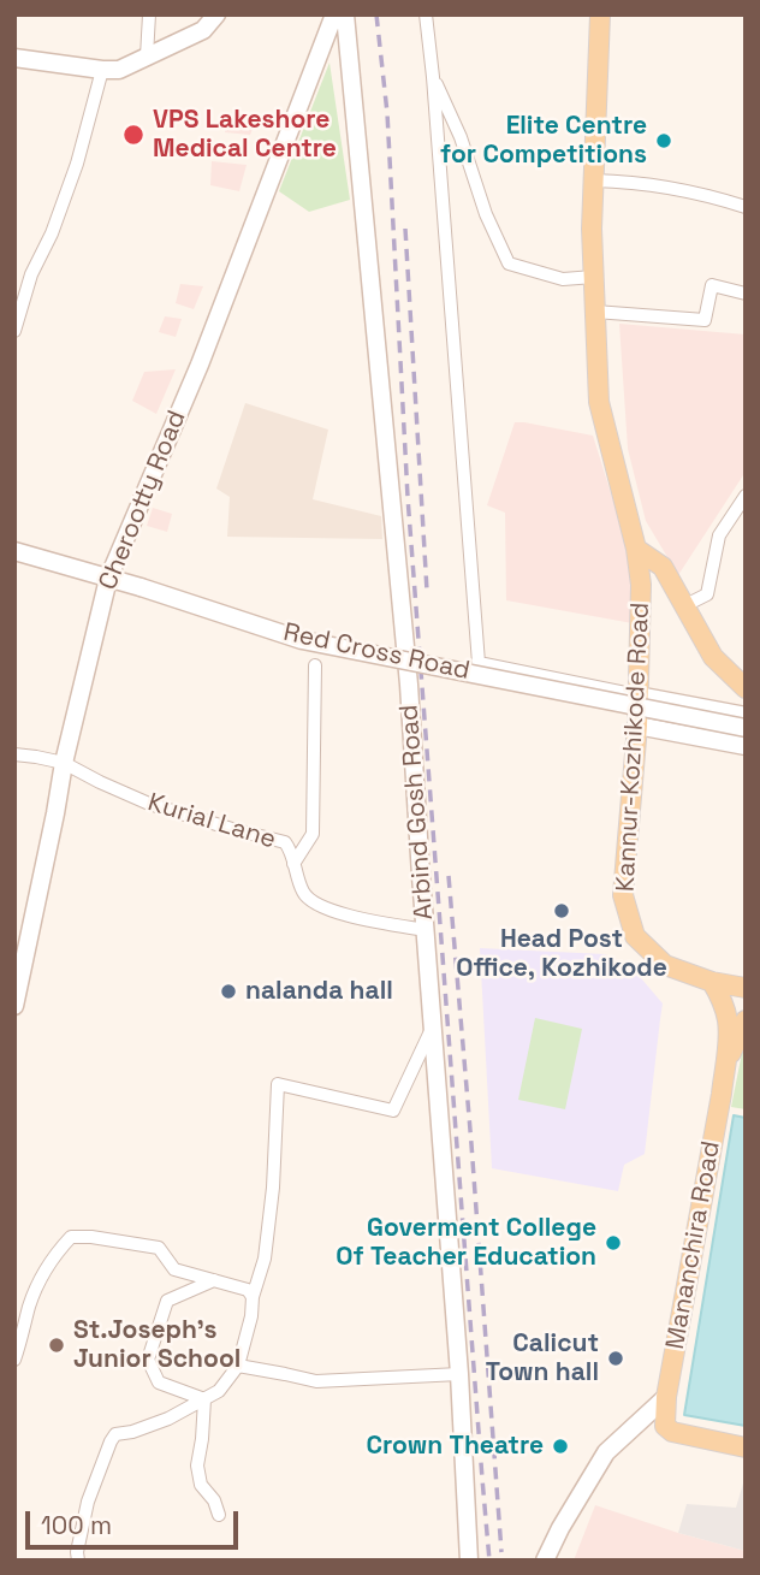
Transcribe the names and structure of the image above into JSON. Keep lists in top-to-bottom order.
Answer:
{
  "streets": {
    "main road": ["Kannur-Kozhikode Road", "Mananchira Road"],
    "street": [
      "Cherootty Road",
      "Red Cross Road",
      "Arbind Gosh Road",
      "Kurial Lane"
    ]
  },
  "crossings": [
    ["Cherootty Road", "Red Cross Road"],
    ["Cherootty Road", "Kurial Lane"],
    ["Kannur-Kozhikode Road", "Mananchira Road"],
    ["Arbind Gosh Road", "Kurial Lane"]
  ],
  "places": [
    "VPS Lakeshore Medical Centre",
    "Elite Centre for Competitions",
    "Head Post Office, Kozhikode",
    "nalanda hall",
    "Goverment College Of Teacher Education",
    "St.Joseph's Junior School",
    "Calicut Town hall",
    "Crown Theatre"
  ],
  "scale_bar": "100 m"
}
